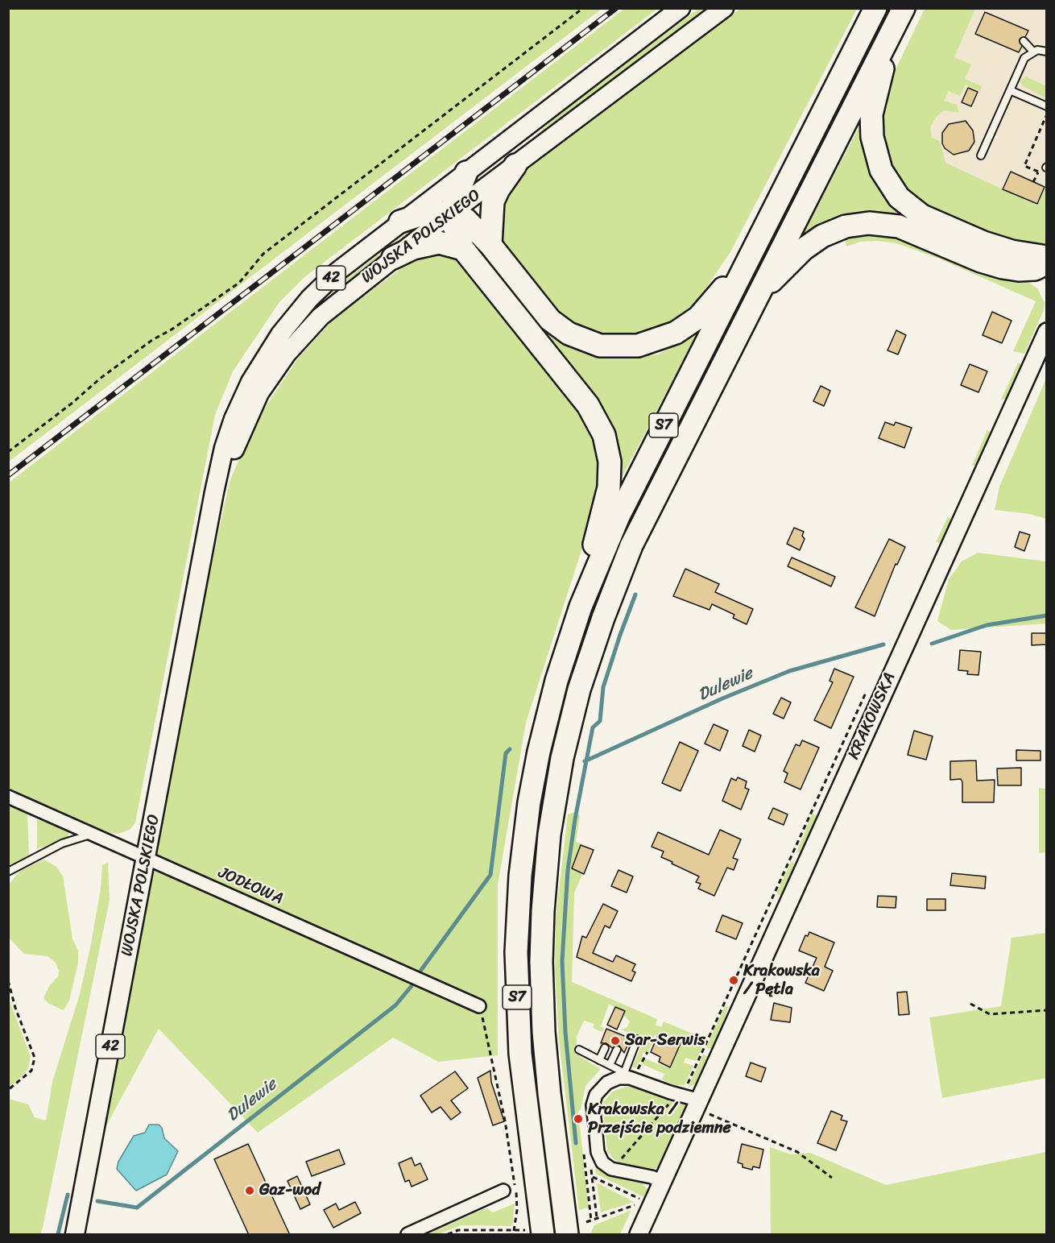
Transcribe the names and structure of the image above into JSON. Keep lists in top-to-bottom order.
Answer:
{
  "streets": {
    "highway": ["S7"],
    "main road": ["WOJSKA POLSKIEGO", "42"],
    "street": ["KRAKOWSKA", "JODŁOWA"]
  },
  "crossings": [
    ["WOJSKA POLSKIEGO", "JODŁOWA"]
  ],
  "water": ["Dulewie"],
  "places": [
    "Krakowska / Pętla",
    "Sar-Serwis",
    "Krakowska / Przejście podziemne",
    "Gaz-wod"
  ]
}
